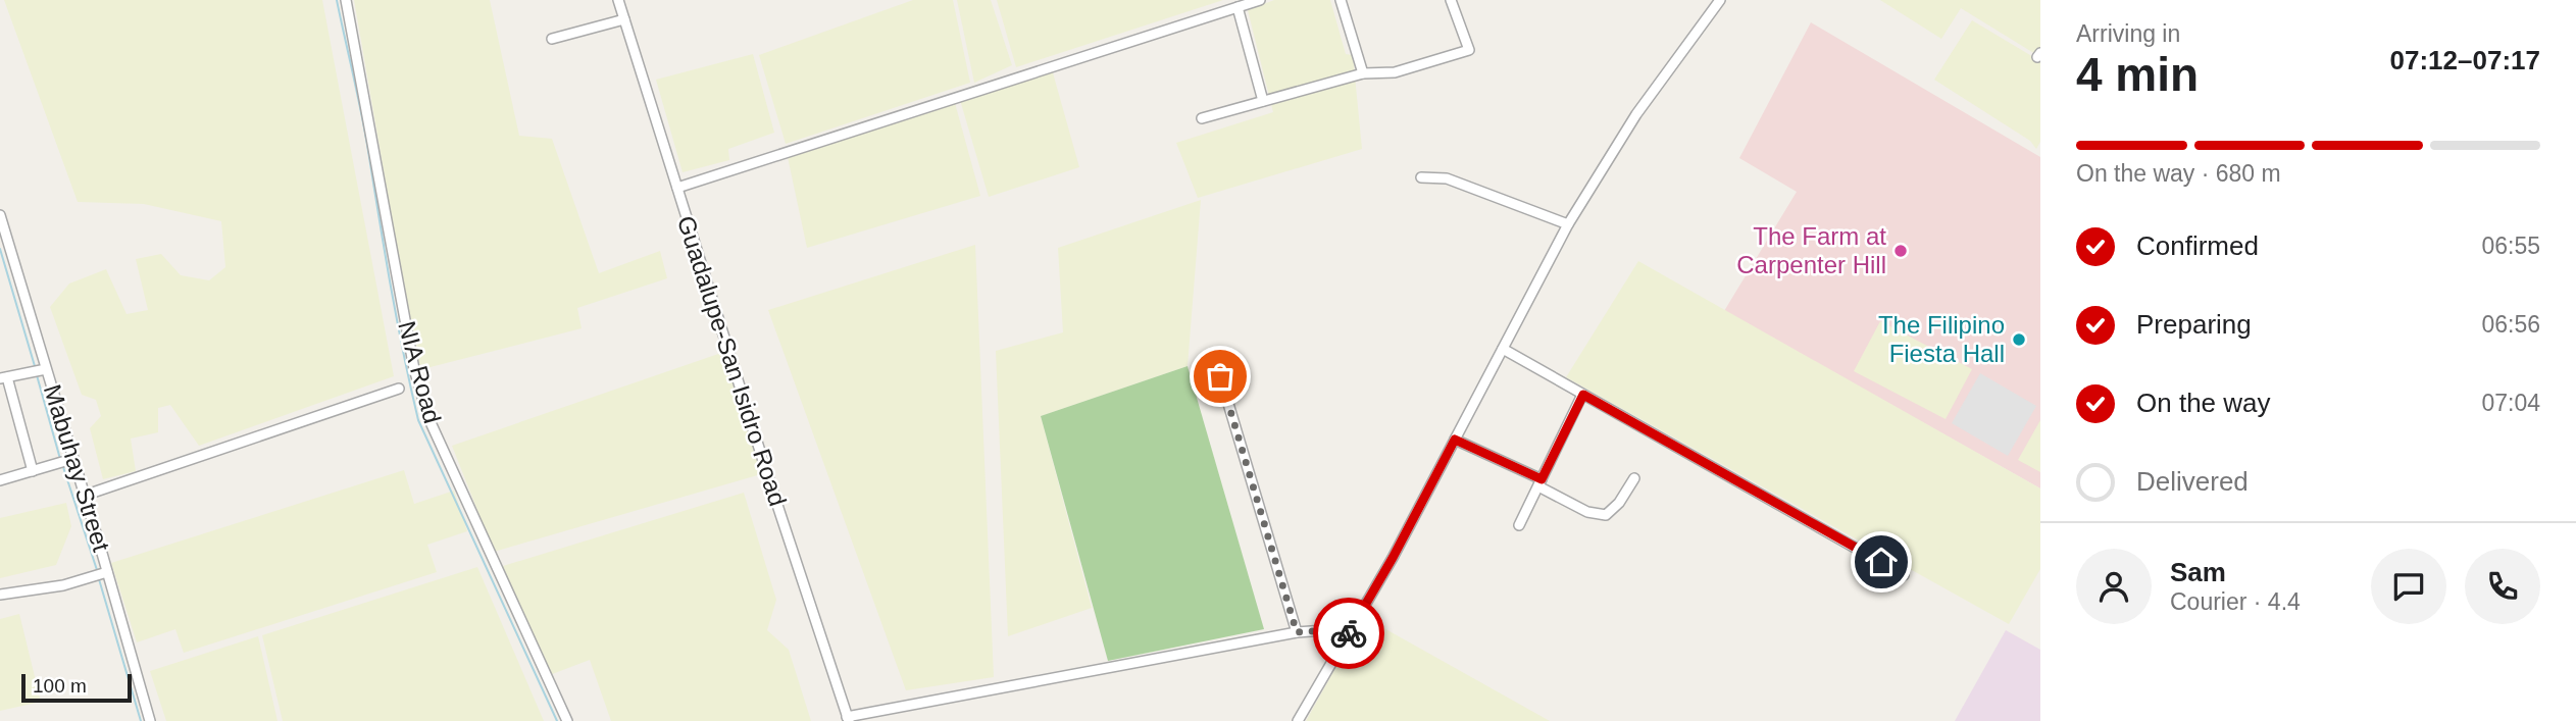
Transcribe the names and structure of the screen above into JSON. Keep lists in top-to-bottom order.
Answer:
{
  "streets": {
    "street": ["Guadalupe-San Isidro Road", "NIA Road", "Mabuhay Street"]
  },
  "places": ["The Farm at Carpenter Hill", "The Filipino Fiesta Hall"],
  "scale_bar": "100 m",
  "page": {
    "heading": ["4 min", "Arriving in", "07:12–07:17"],
    "panel": ["Sam", "Courier · 4.4"],
    "bar": "On the way · 680 m",
    "list": [
      ["Confirmed", "06:55"],
      ["Preparing", "06:56"],
      ["On the way", "07:04"],
      "Delivered"
    ],
    "scale": "100 m"
  }
}
